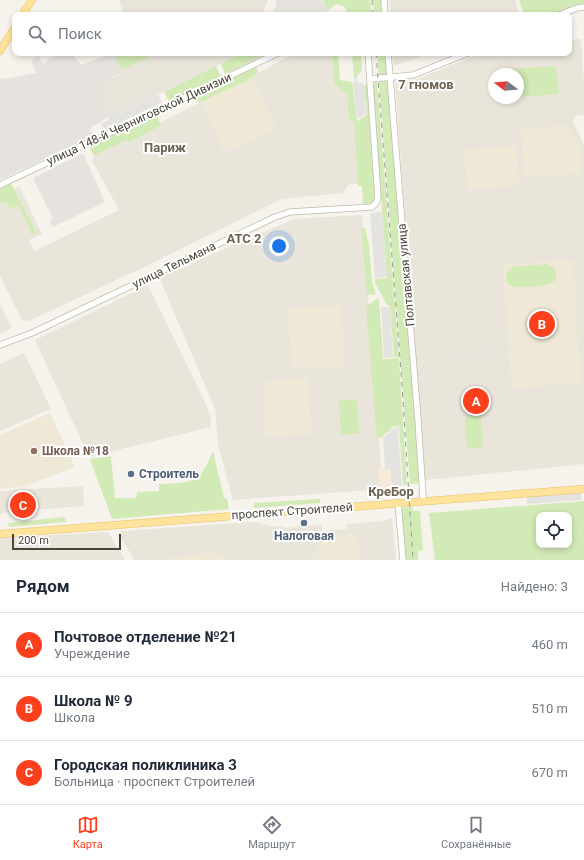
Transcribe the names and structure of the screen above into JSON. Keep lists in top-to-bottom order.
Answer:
{
  "streets": {
    "main road": ["проспект Строителей"],
    "street": ["улица 148-й Черниговской Дивизии", "улица Тельмана", "Полтавская улица"]
  },
  "crossings": [
    ["Полтавская улица", "проспект Строителей"]
  ],
  "districts": [
    "7 гномов",
    "Париж",
    "АТС 2",
    "КреБор"
  ],
  "places": ["Школа №18", "Строитель", "Налоговая"],
  "scale_bar": "200 m",
  "north": "left",
  "page": {
    "search": "Поиск",
    "pins": ["B", "A", "C"],
    "scale": "200 m",
    "heading": ["Рядом", "Найдено: 3"],
    "list": [
      {
        "mark": "A",
        "name": "Почтовое отделение №21",
        "note": "Учреждение",
        "value": "460 m"
      },
      {
        "mark": "B",
        "name": "Школа № 9",
        "note": "Школа",
        "value": "510 m"
      },
      {
        "mark": "C",
        "name": "Городская поликлиника 3",
        "note": "Больница · проспект Строителей",
        "value": "670 m"
      }
    ],
    "nav": ["Карта", "Маршрут", "Сохранённые"]
  }
}
